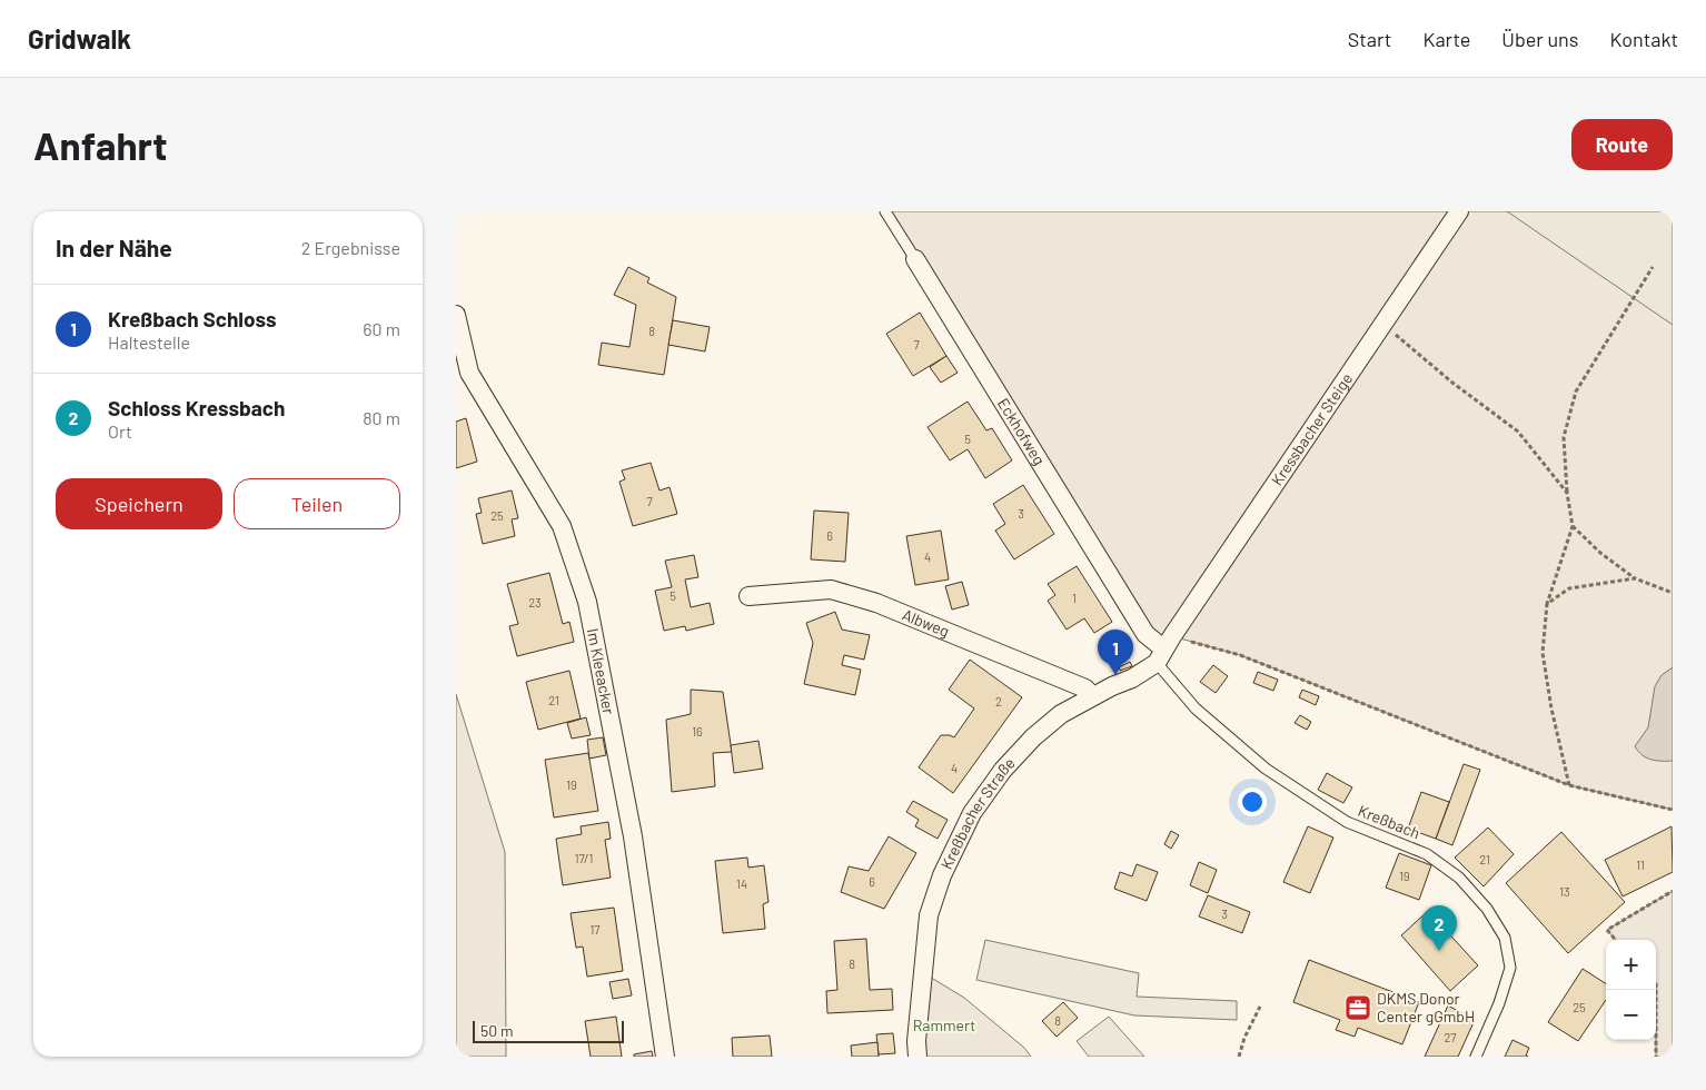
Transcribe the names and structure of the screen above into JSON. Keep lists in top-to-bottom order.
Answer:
{
  "streets": {
    "street": [
      "Kressbacher Steige",
      "Eckhofweg",
      "Albweg",
      "Im Kleeacker",
      "Kreßbacher Straße"
    ],
    "lane": ["Kreßbach"]
  },
  "crossings": [
    ["Kressbacher Steige", "Eckhofweg"],
    ["Kressbacher Steige", "Kreßbacher Straße"],
    ["Kressbacher Steige", "Kreßbach"],
    ["Eckhofweg", "Kreßbacher Straße"],
    ["Eckhofweg", "Kreßbach"],
    ["Albweg", "Kreßbacher Straße"],
    ["Kreßbacher Straße", "Kreßbach"]
  ],
  "parks": ["Rammert"],
  "places": {
    "office": ["DKMS Donor Center gGmbH"]
  },
  "house_numbers": [
    "8",
    "7",
    "5",
    "7",
    "3",
    "25",
    "6",
    "4",
    "5",
    "1",
    "23",
    "21",
    "2",
    "16",
    "4",
    "19",
    "17/1",
    "21",
    "11",
    "19",
    "6",
    "14",
    "13",
    "3",
    "17",
    "8",
    "25",
    "8",
    "27"
  ],
  "scale_bar": "50 m",
  "page": {
    "header": "Gridwalk",
    "nav": [
      "Start",
      "Karte",
      "Über uns",
      "Kontakt"
    ],
    "buttons": [
      "Route",
      ["Speichern", "Teilen"]
    ],
    "title": "Anfahrt",
    "heading": ["In der Nähe", "2 Ergebnisse"],
    "list": [
      {
        "mark": "1",
        "name": "Kreßbach Schloss",
        "note": "Haltestelle",
        "value": "60 m"
      },
      {
        "mark": "2",
        "name": "Schloss Kressbach",
        "note": "Ort",
        "value": "80 m"
      }
    ],
    "pins": ["1", "2"],
    "map_buttons": ["+", "−"],
    "scale": "50 m"
  }
}
